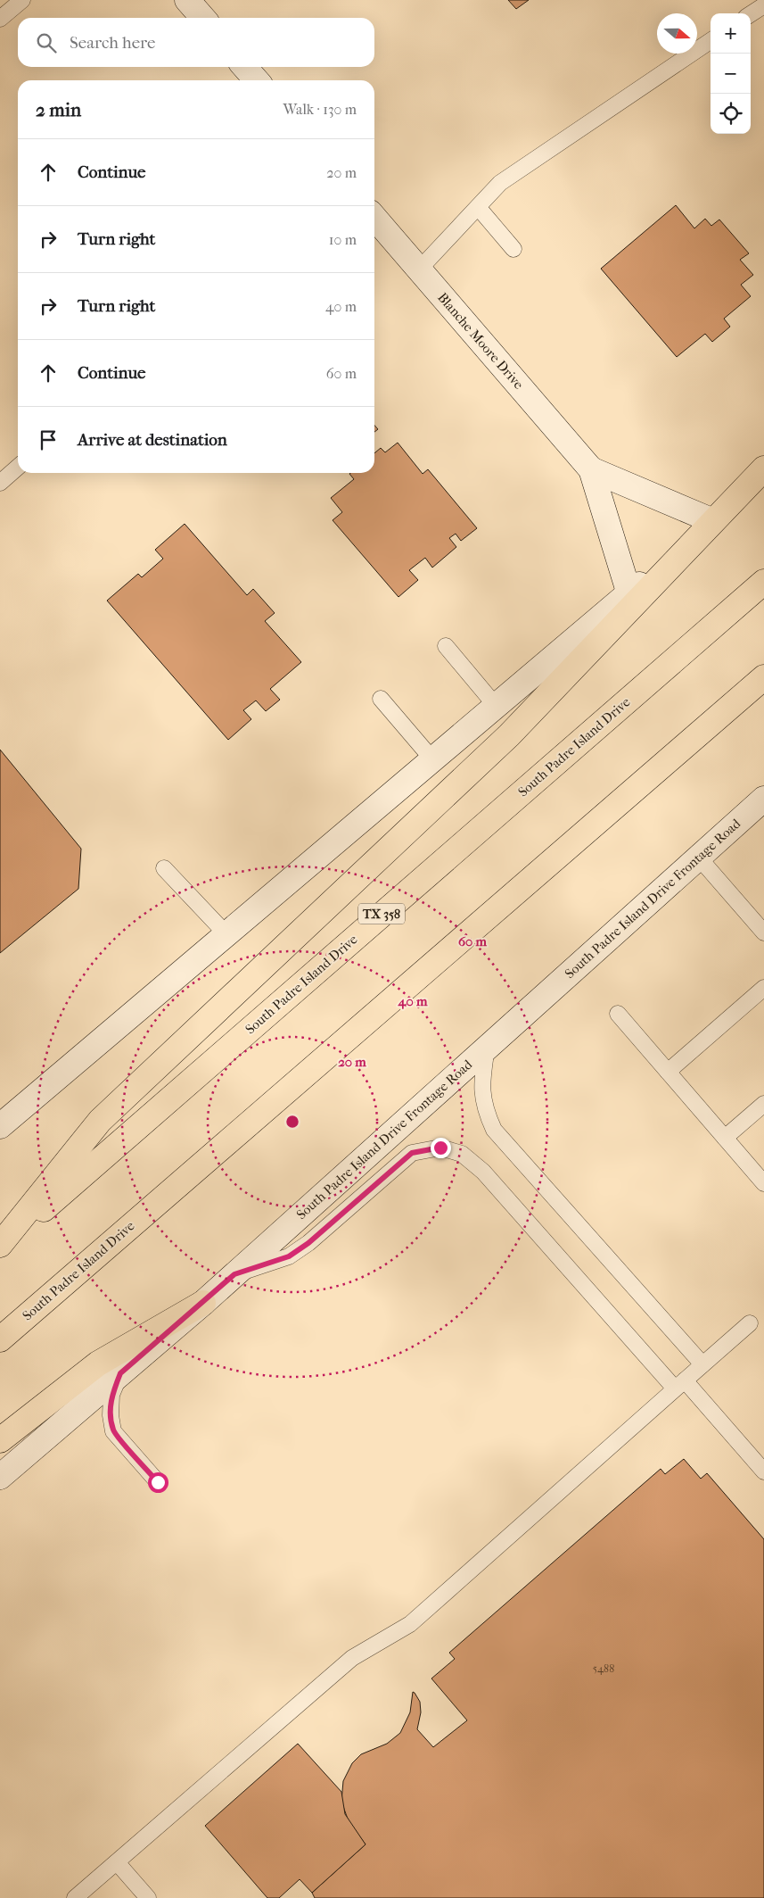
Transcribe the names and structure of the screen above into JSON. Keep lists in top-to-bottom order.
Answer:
{
  "streets": {
    "highway": ["South Padre Island Drive", "TX 358"],
    "main road": ["Blanche Moore Drive", "South Padre Island Drive Frontage Road"]
  },
  "house_numbers": ["5488"],
  "north": "right",
  "page": {
    "map_buttons": ["+", "−"],
    "search": "Search here",
    "heading": ["2 min", "Walk · 130 m"],
    "list": [
      ["Continue", "20 m"],
      ["Turn right", "10 m"],
      ["Turn right", "40 m"],
      ["Continue", "60 m"],
      "Arrive at destination"
    ]
  },
  "rings": ["60 m", "40 m", "20 m"]
}
